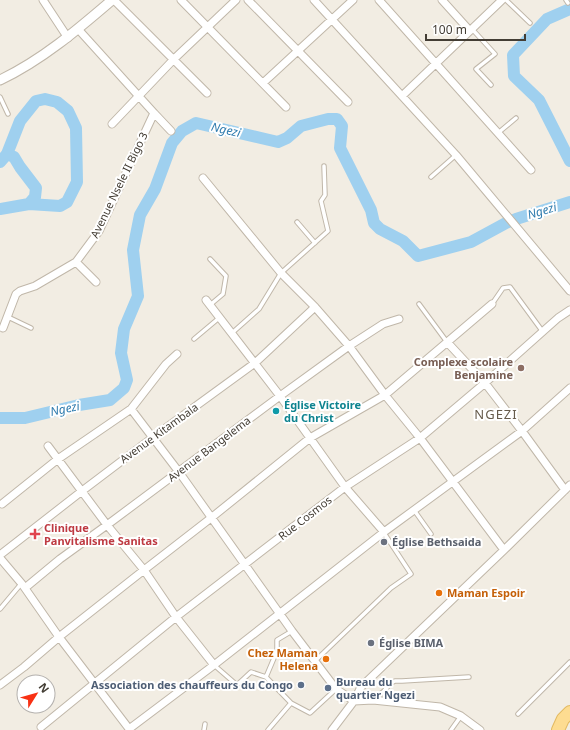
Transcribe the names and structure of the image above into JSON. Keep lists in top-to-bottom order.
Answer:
{
  "streets": {
    "street": [
      "Avenue Nsele II Bigo 3",
      "Avenue Kitambala",
      "Avenue Bangelema",
      "Rue Cosmos"
    ]
  },
  "districts": ["NGEZI"],
  "water": ["Ngezi"],
  "places": {
    "other": [
      "Complexe scolaire Benjamine",
      "Église Victoire du Christ",
      "Église Bethsaida",
      "Maman Espoir",
      "Église BIMA",
      "Chez Maman Helena",
      "Association des chauffeurs du Congo",
      "Bureau du quartier Ngezi"
    ],
    "health": ["Clinique Panvitalisme Sanitas"]
  },
  "scale_bar": "100 m",
  "north": "top right"
}
